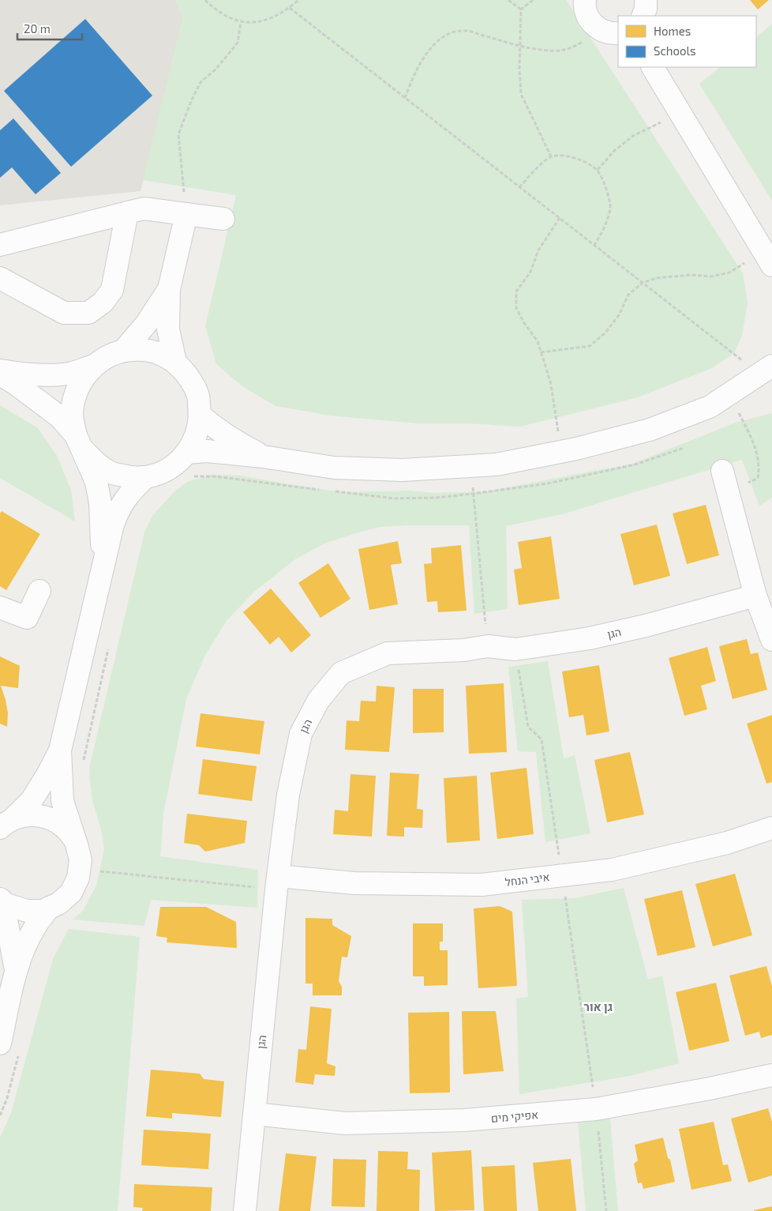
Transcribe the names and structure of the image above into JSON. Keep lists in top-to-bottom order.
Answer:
{
  "streets": {
    "street": ["הגן", "איבי הנחל", "אפיקי מים"]
  },
  "crossings": [
    ["הגן", "איבי הנחל"],
    ["הגן", "אפיקי מים"]
  ],
  "districts": ["גן אור"],
  "legend": ["Homes", "Schools"],
  "scale_bar": "20 m"
}
